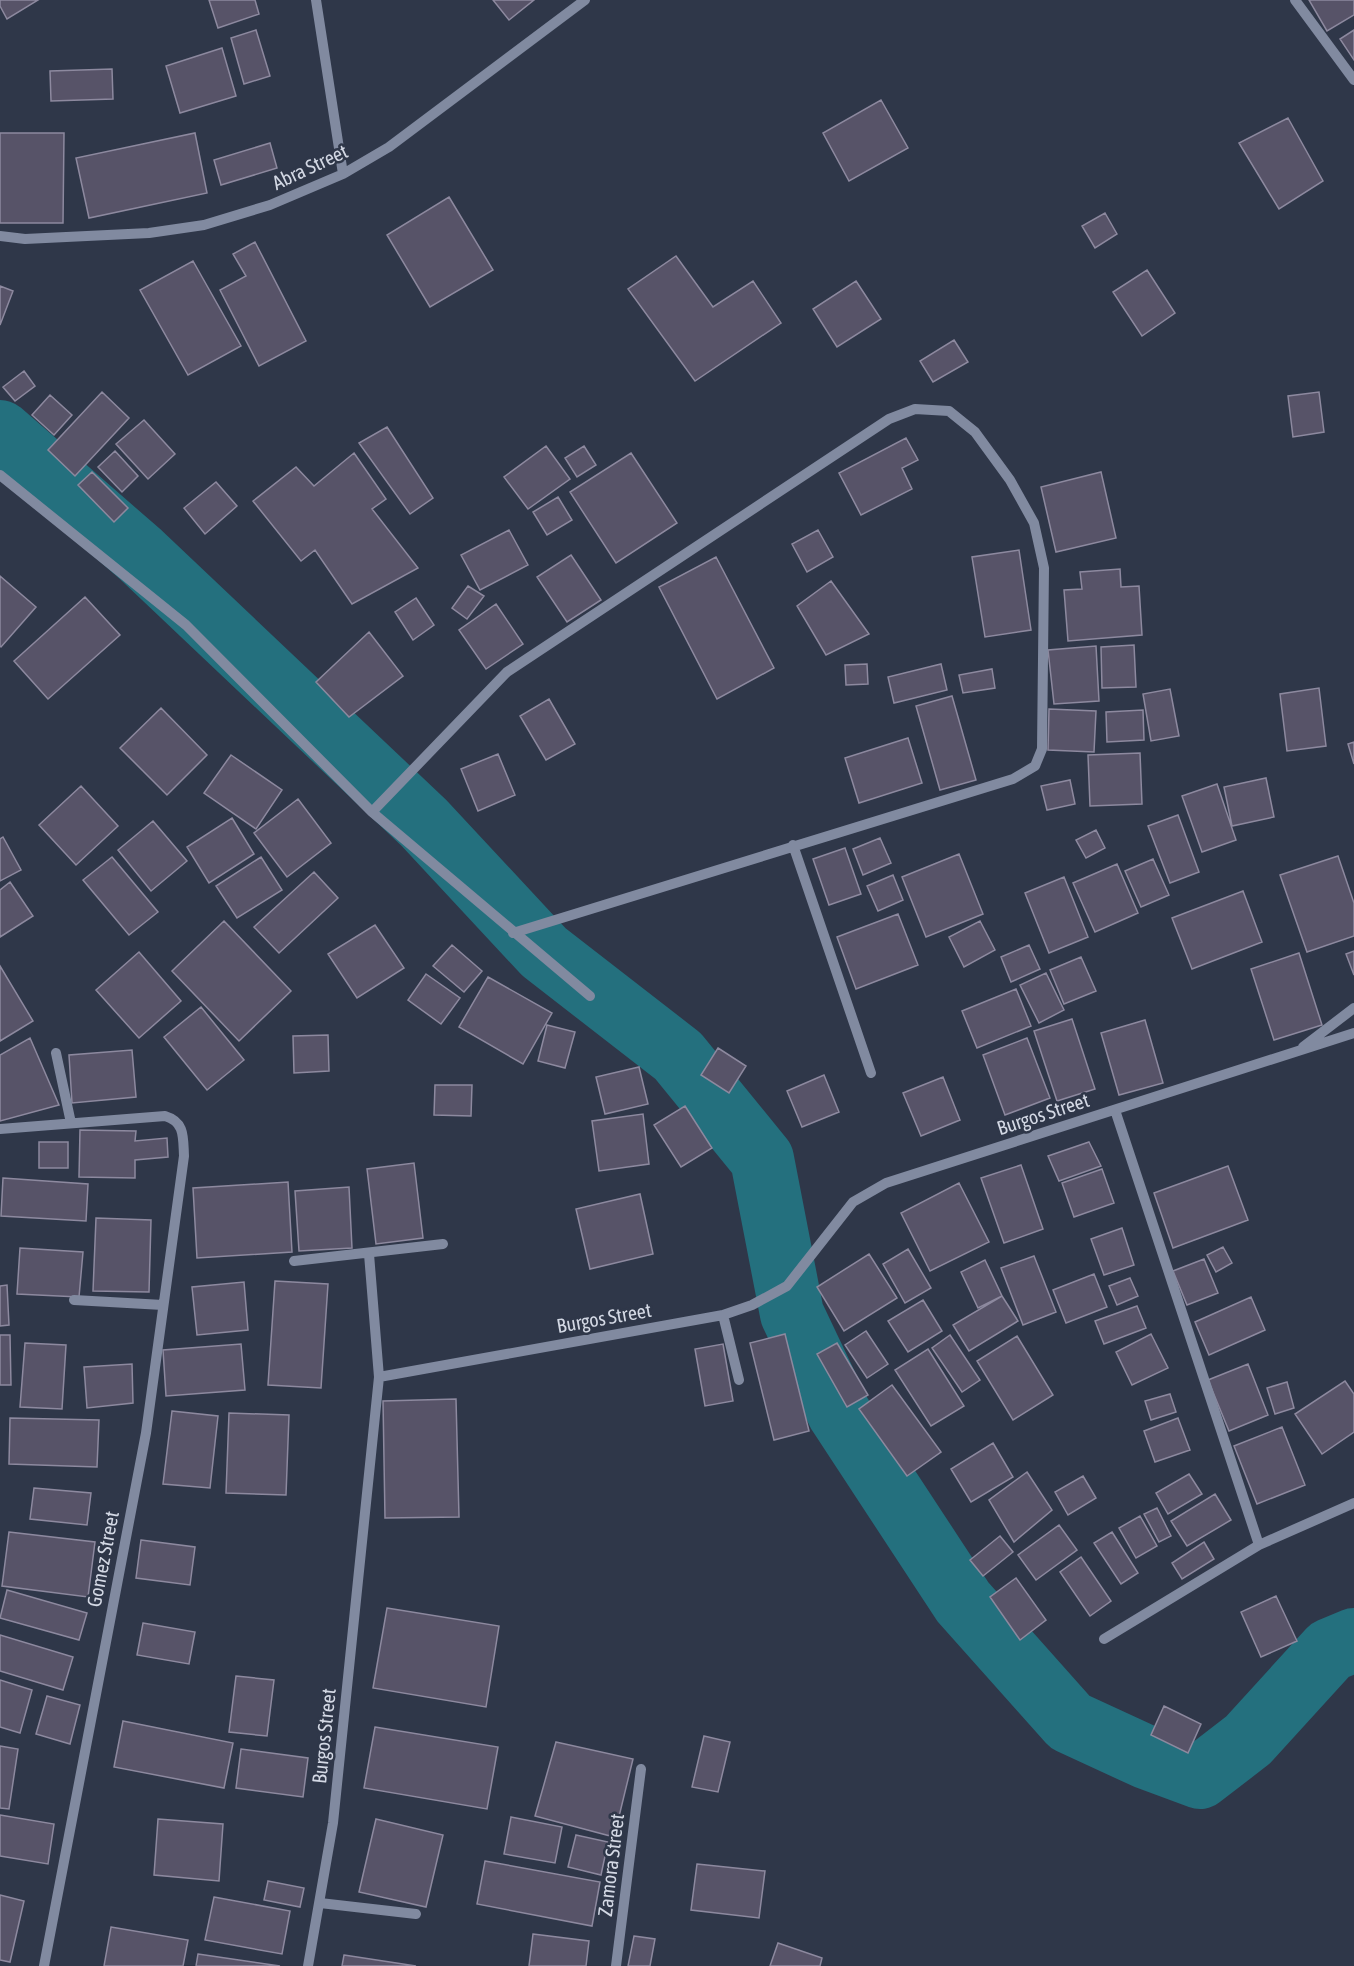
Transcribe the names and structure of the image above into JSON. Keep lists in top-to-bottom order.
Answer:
{
  "streets": {
    "street": [
      "Abra Street",
      "Burgos Street",
      "Gomez Street",
      "Zamora Street"
    ]
  }
}
